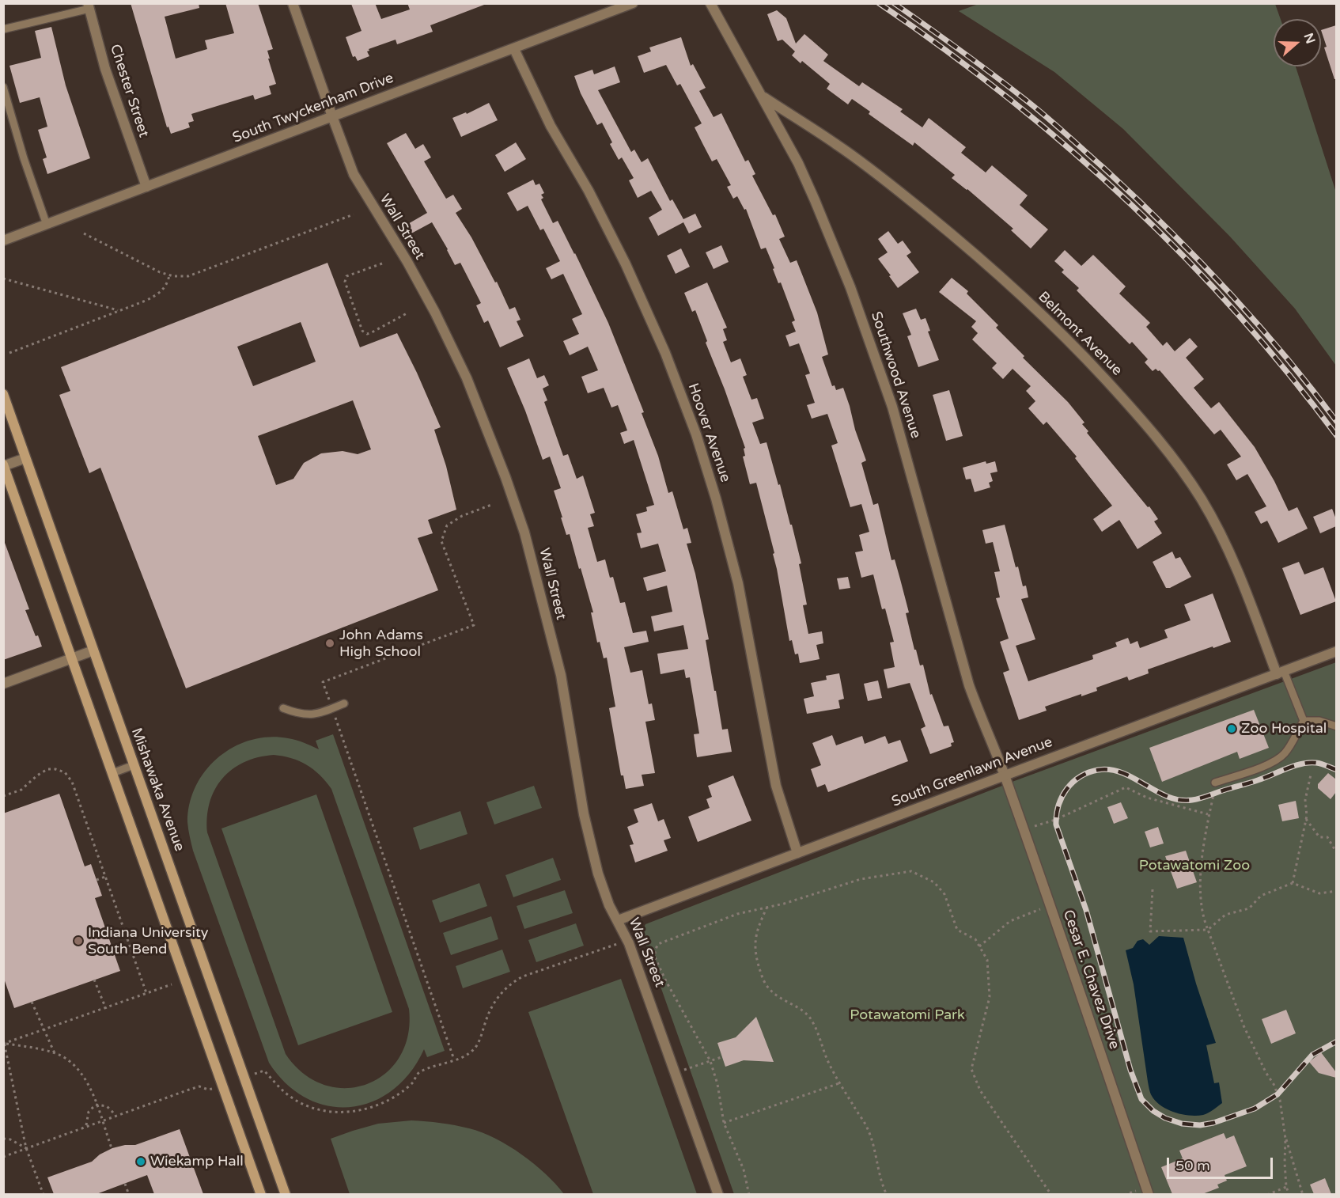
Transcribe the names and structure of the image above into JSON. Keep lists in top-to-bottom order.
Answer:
{
  "streets": {
    "main road": ["Mishawaka Avenue"],
    "street": [
      "Chester Street",
      "South Twyckenham Drive",
      "Wall Street",
      "Belmont Avenue",
      "Southwood Avenue",
      "Hoover Avenue",
      "South Greenlawn Avenue",
      "Cesar E. Chavez Drive"
    ]
  },
  "crossings": [
    ["Chester Street", "South Twyckenham Drive"],
    ["South Twyckenham Drive", "Wall Street"],
    ["South Twyckenham Drive", "Hoover Avenue"],
    ["Wall Street", "South Greenlawn Avenue"],
    ["Belmont Avenue", "Southwood Avenue"],
    ["Belmont Avenue", "South Greenlawn Avenue"],
    ["Southwood Avenue", "South Greenlawn Avenue"],
    ["Southwood Avenue", "Cesar E. Chavez Drive"],
    ["Hoover Avenue", "South Greenlawn Avenue"],
    ["South Greenlawn Avenue", "Cesar E. Chavez Drive"]
  ],
  "parks": ["Potawatomi Zoo", "Potawatomi Park"],
  "places": [
    "John Adams High School",
    "Zoo Hospital",
    "Indiana University South Bend",
    "Wiekamp Hall"
  ],
  "scale_bar": "50 m",
  "north": "right"
}
